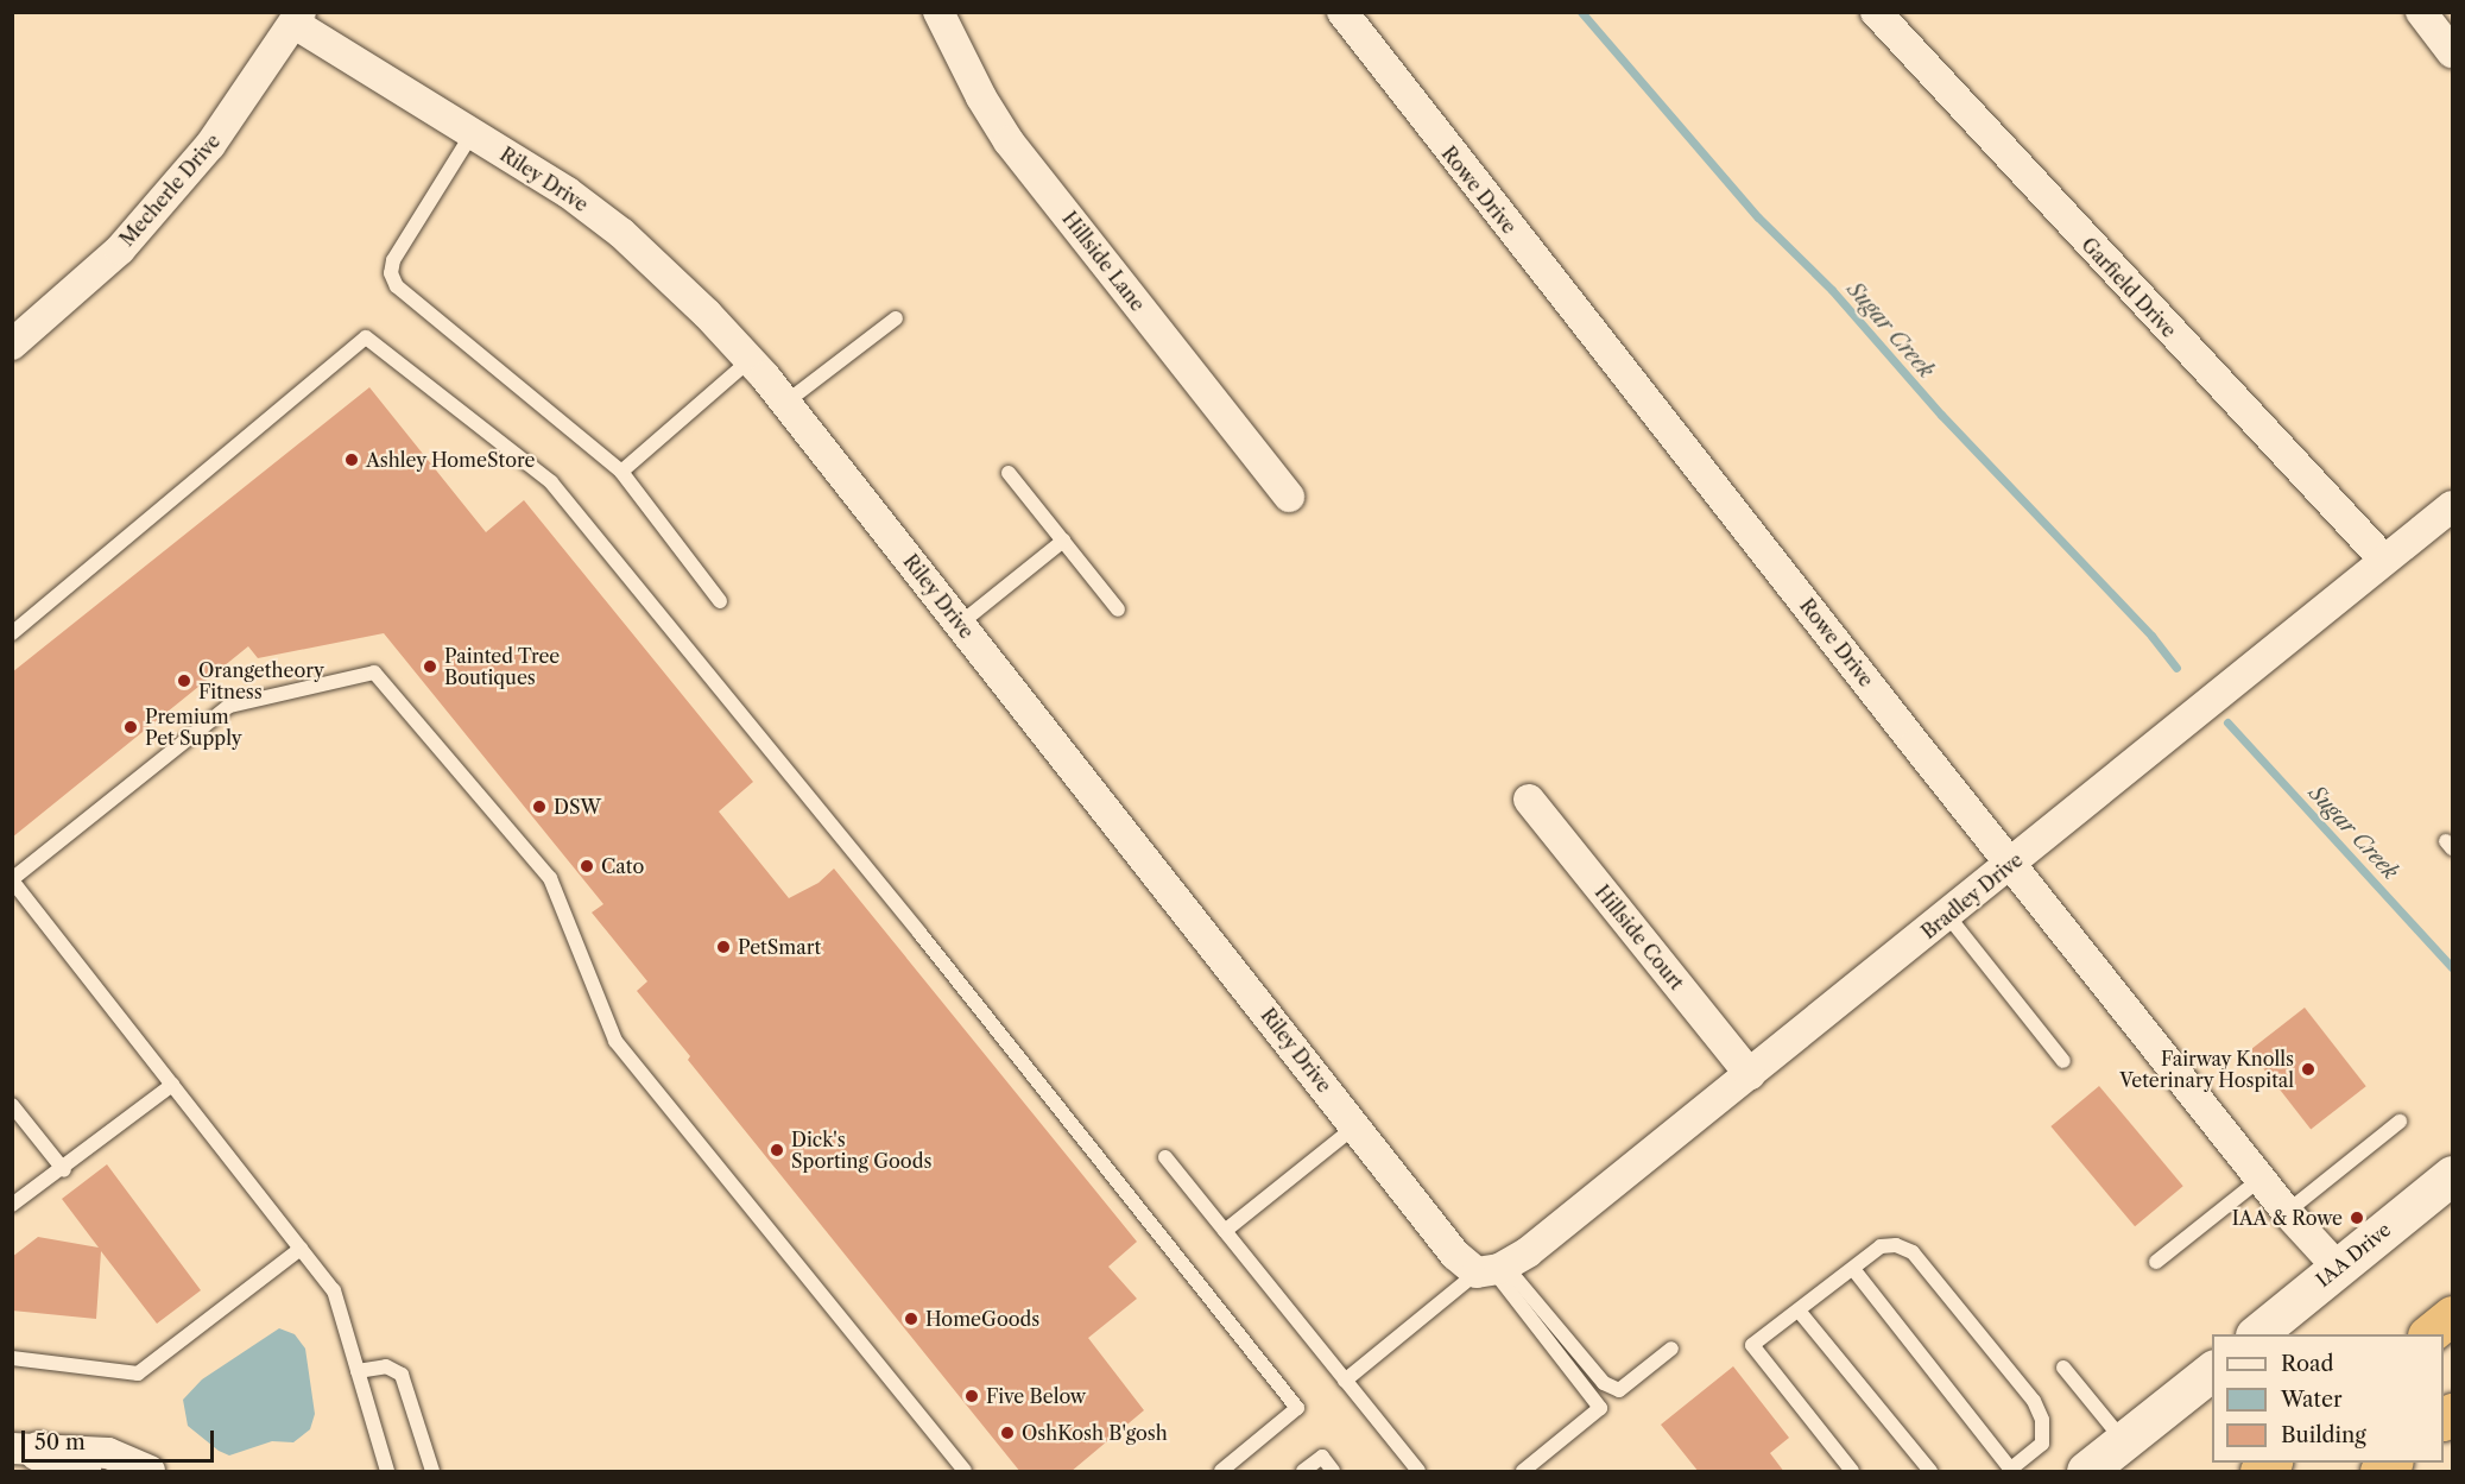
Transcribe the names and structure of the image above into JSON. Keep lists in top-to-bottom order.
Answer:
{
  "streets": {
    "street": [
      "Riley Drive",
      "Mecherle Drive",
      "Rowe Drive",
      "Hillside Lane",
      "Garfield Drive",
      "Bradley Drive",
      "Hillside Court",
      "IAA Drive"
    ]
  },
  "crossings": [
    ["Riley Drive", "Mecherle Drive"],
    ["Riley Drive", "Bradley Drive"],
    ["Rowe Drive", "Bradley Drive"],
    ["Rowe Drive", "IAA Drive"],
    ["Garfield Drive", "Bradley Drive"],
    ["Bradley Drive", "Hillside Court"]
  ],
  "water": ["Sugar Creek"],
  "places": [
    "Ashley HomeStore",
    "Painted Tree Boutiques",
    "Orangetheory Fitness",
    "Premium Pet Supply",
    "DSW",
    "Cato",
    "PetSmart",
    "Fairway Knolls Veterinary Hospital",
    "Dick's Sporting Goods",
    "IAA & Rowe",
    "HomeGoods",
    "Five Below",
    "OshKosh B'gosh"
  ],
  "legend": ["Road", "Water", "Building"],
  "scale_bar": "50 m"
}
